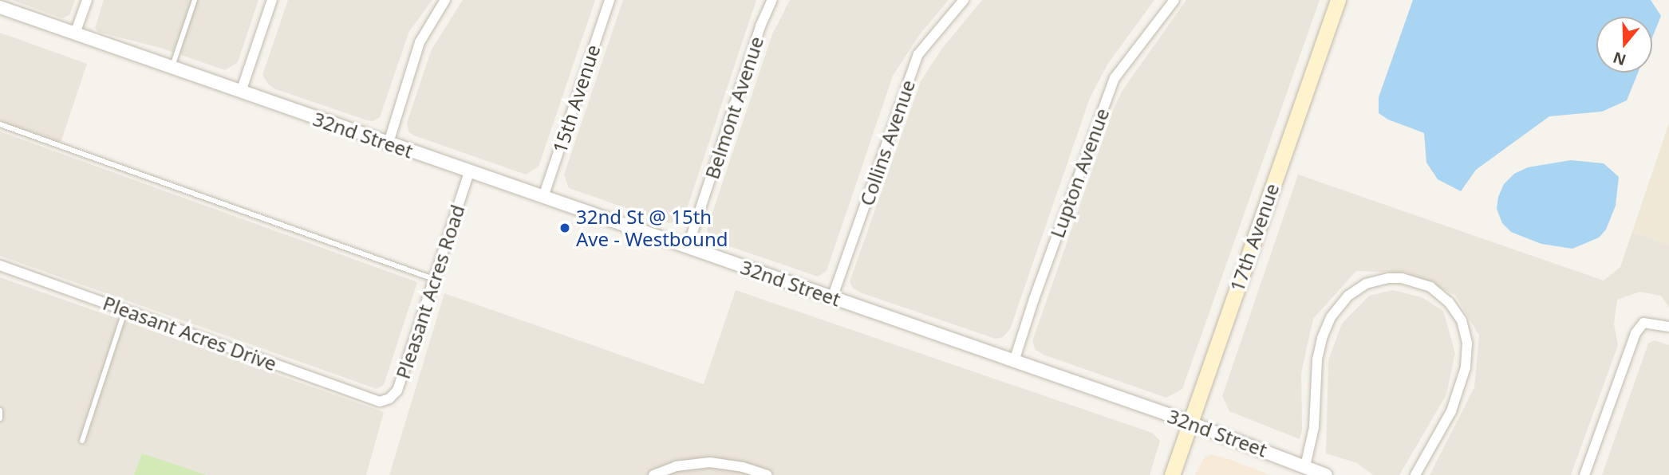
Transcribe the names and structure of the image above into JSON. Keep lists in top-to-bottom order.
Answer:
{
  "streets": {
    "main road": ["17th Avenue"],
    "street": [
      "15th Avenue",
      "Belmont Avenue",
      "32nd Street",
      "Collins Avenue",
      "Lupton Avenue",
      "Pleasant Acres Road",
      "Pleasant Acres Drive"
    ]
  },
  "crossings": [
    ["15th Avenue", "32nd Street"],
    ["Belmont Avenue", "32nd Street"],
    ["32nd Street", "Collins Avenue"],
    ["32nd Street", "Lupton Avenue"],
    ["32nd Street", "17th Avenue"],
    ["32nd Street", "Pleasant Acres Road"],
    ["Pleasant Acres Road", "Pleasant Acres Drive"]
  ],
  "places": ["32nd St @ 15th Ave - Westbound"],
  "north": "bottom"
}
